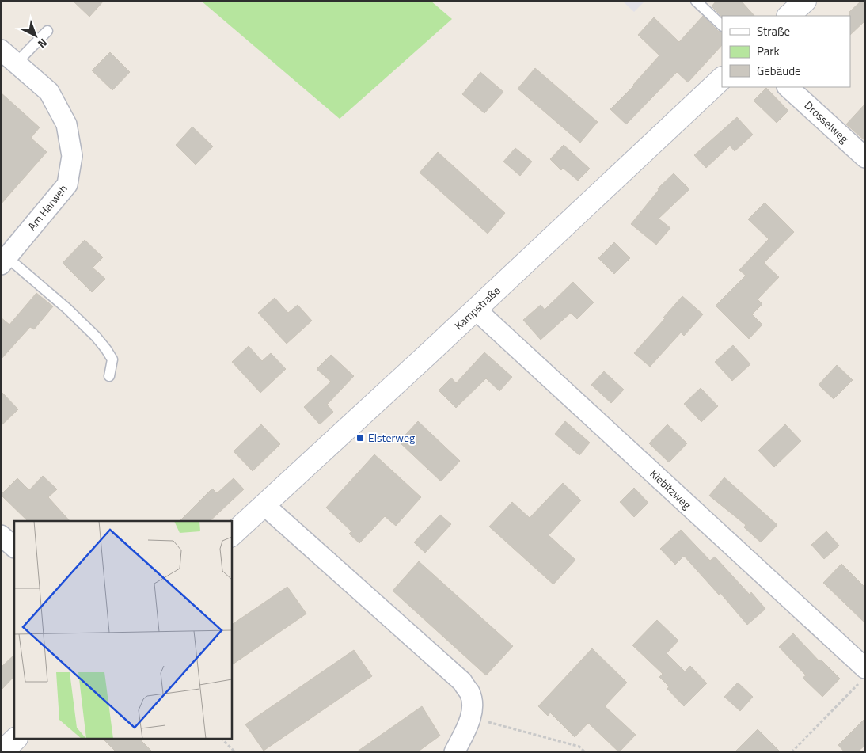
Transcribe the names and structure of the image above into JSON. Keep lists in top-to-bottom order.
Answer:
{
  "streets": {
    "street": [
      "Drosselweg",
      "Am Harweh",
      "Kampstraße",
      "Kiebitzweg"
    ]
  },
  "crossings": [
    ["Kampstraße", "Kiebitzweg"]
  ],
  "places": {
    "transit": ["Elsterweg"]
  },
  "legend": ["Straße", "Park", "Gebäude"],
  "north": "bottom right"
}
